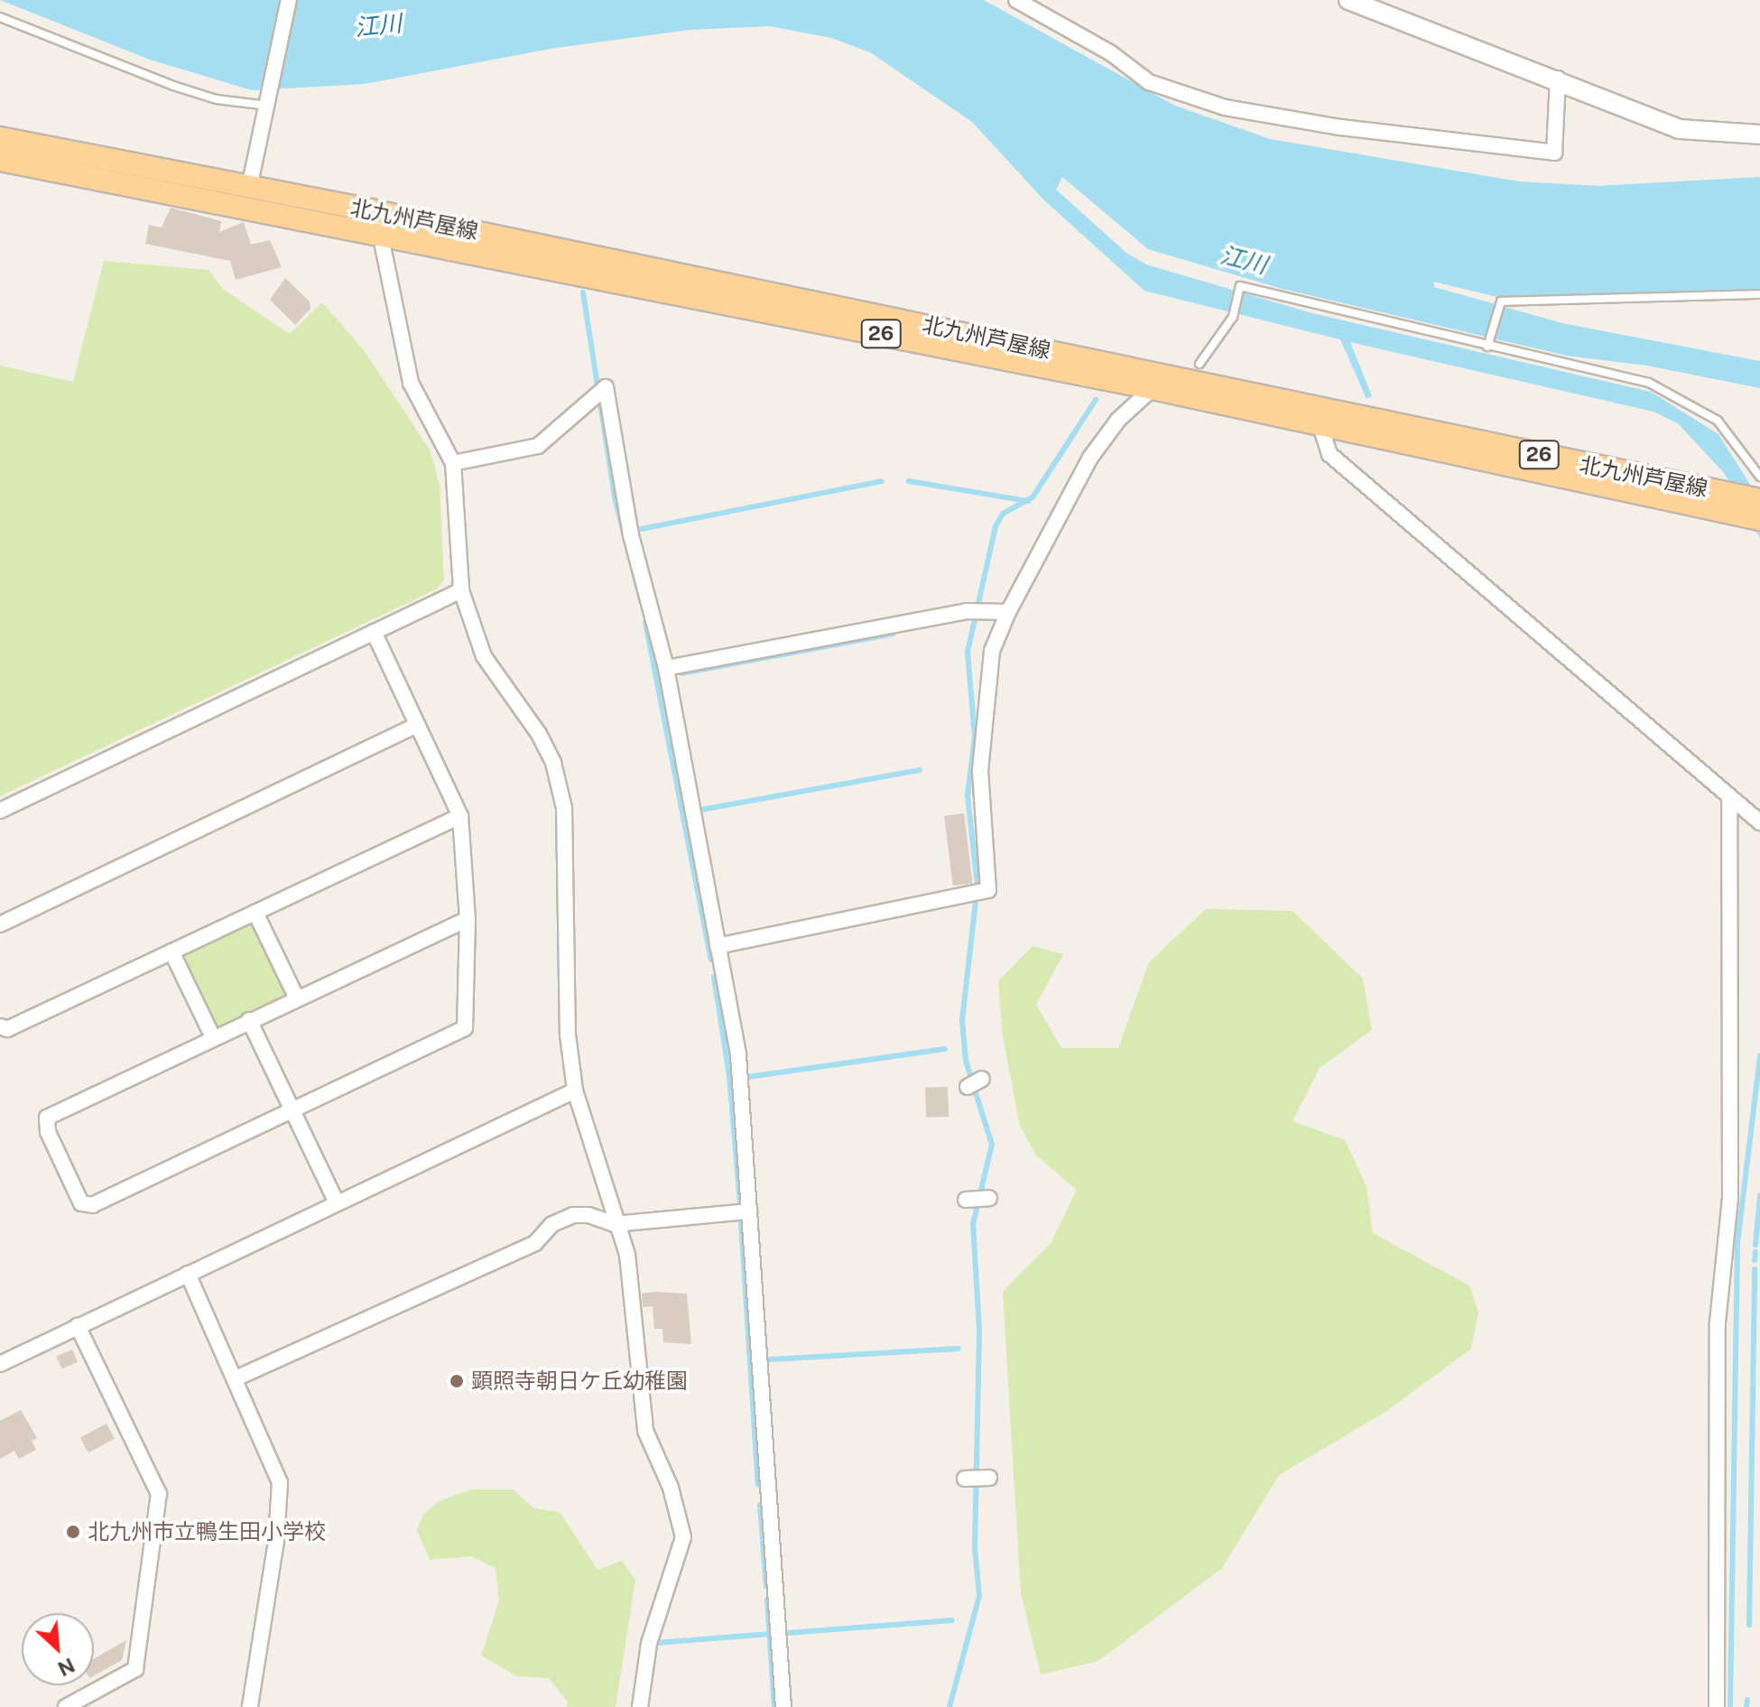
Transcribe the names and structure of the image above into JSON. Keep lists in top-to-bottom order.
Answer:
{
  "streets": {
    "main road": ["北九州芦屋線", "26"]
  },
  "water": ["江川"],
  "places": ["顕照寺朝日ケ丘幼稚園", "北九州市立鴨生田小学校"],
  "north": "bottom right"
}
